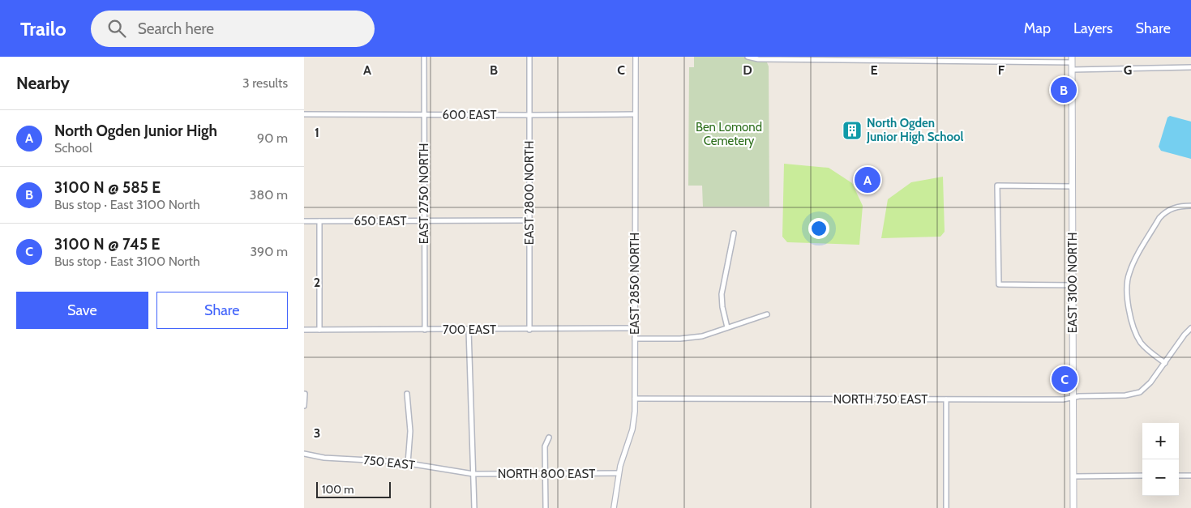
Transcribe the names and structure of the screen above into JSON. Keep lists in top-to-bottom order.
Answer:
{
  "streets": {
    "main road": ["EAST 3100 NORTH"],
    "street": [
      "600 EAST",
      "EAST 2800 NORTH",
      "EAST 2750 NORTH",
      "650 EAST",
      "EAST 2850 NORTH",
      "700 EAST",
      "NORTH 750 EAST",
      "750 EAST",
      "NORTH 800 EAST"
    ]
  },
  "crossings": [
    ["600 EAST", "EAST 2800 NORTH"],
    ["600 EAST", "EAST 2750 NORTH"],
    ["600 EAST", "EAST 2850 NORTH"],
    ["EAST 2800 NORTH", "650 EAST"],
    ["EAST 2800 NORTH", "700 EAST"],
    ["EAST 2750 NORTH", "650 EAST"],
    ["EAST 2750 NORTH", "700 EAST"],
    ["EAST 3100 NORTH", "NORTH 750 EAST"],
    ["EAST 2850 NORTH", "700 EAST"],
    ["EAST 2850 NORTH", "NORTH 750 EAST"],
    ["EAST 2850 NORTH", "NORTH 800 EAST"],
    ["750 EAST", "NORTH 800 EAST"]
  ],
  "parks": ["Ben Lomond Cemetery"],
  "places": {
    "building": ["North Ogden Junior High School"]
  },
  "scale_bar": "100 m",
  "page": {
    "header": "Trailo",
    "search": "Search here",
    "nav": ["Map", "Layers", "Share"],
    "heading": ["Nearby", "3 results"],
    "pins": ["B", "A", "C"],
    "list": [
      {
        "mark": "A",
        "name": "North Ogden Junior High",
        "note": "School",
        "value": "90 m"
      },
      {
        "mark": "B",
        "name": "3100 N @ 585 E",
        "note": "Bus stop · East 3100 North",
        "value": "380 m"
      },
      {
        "mark": "C",
        "name": "3100 N @ 745 E",
        "note": "Bus stop · East 3100 North",
        "value": "390 m"
      }
    ],
    "buttons": ["Save", "Share"],
    "map_buttons": ["+", "−"],
    "scale": "100 m"
  },
  "grid": {
    "columns": [
      "A",
      "B",
      "C",
      "D",
      "E",
      "F",
      "G"
    ],
    "rows": ["1", "2", "3"]
  }
}
